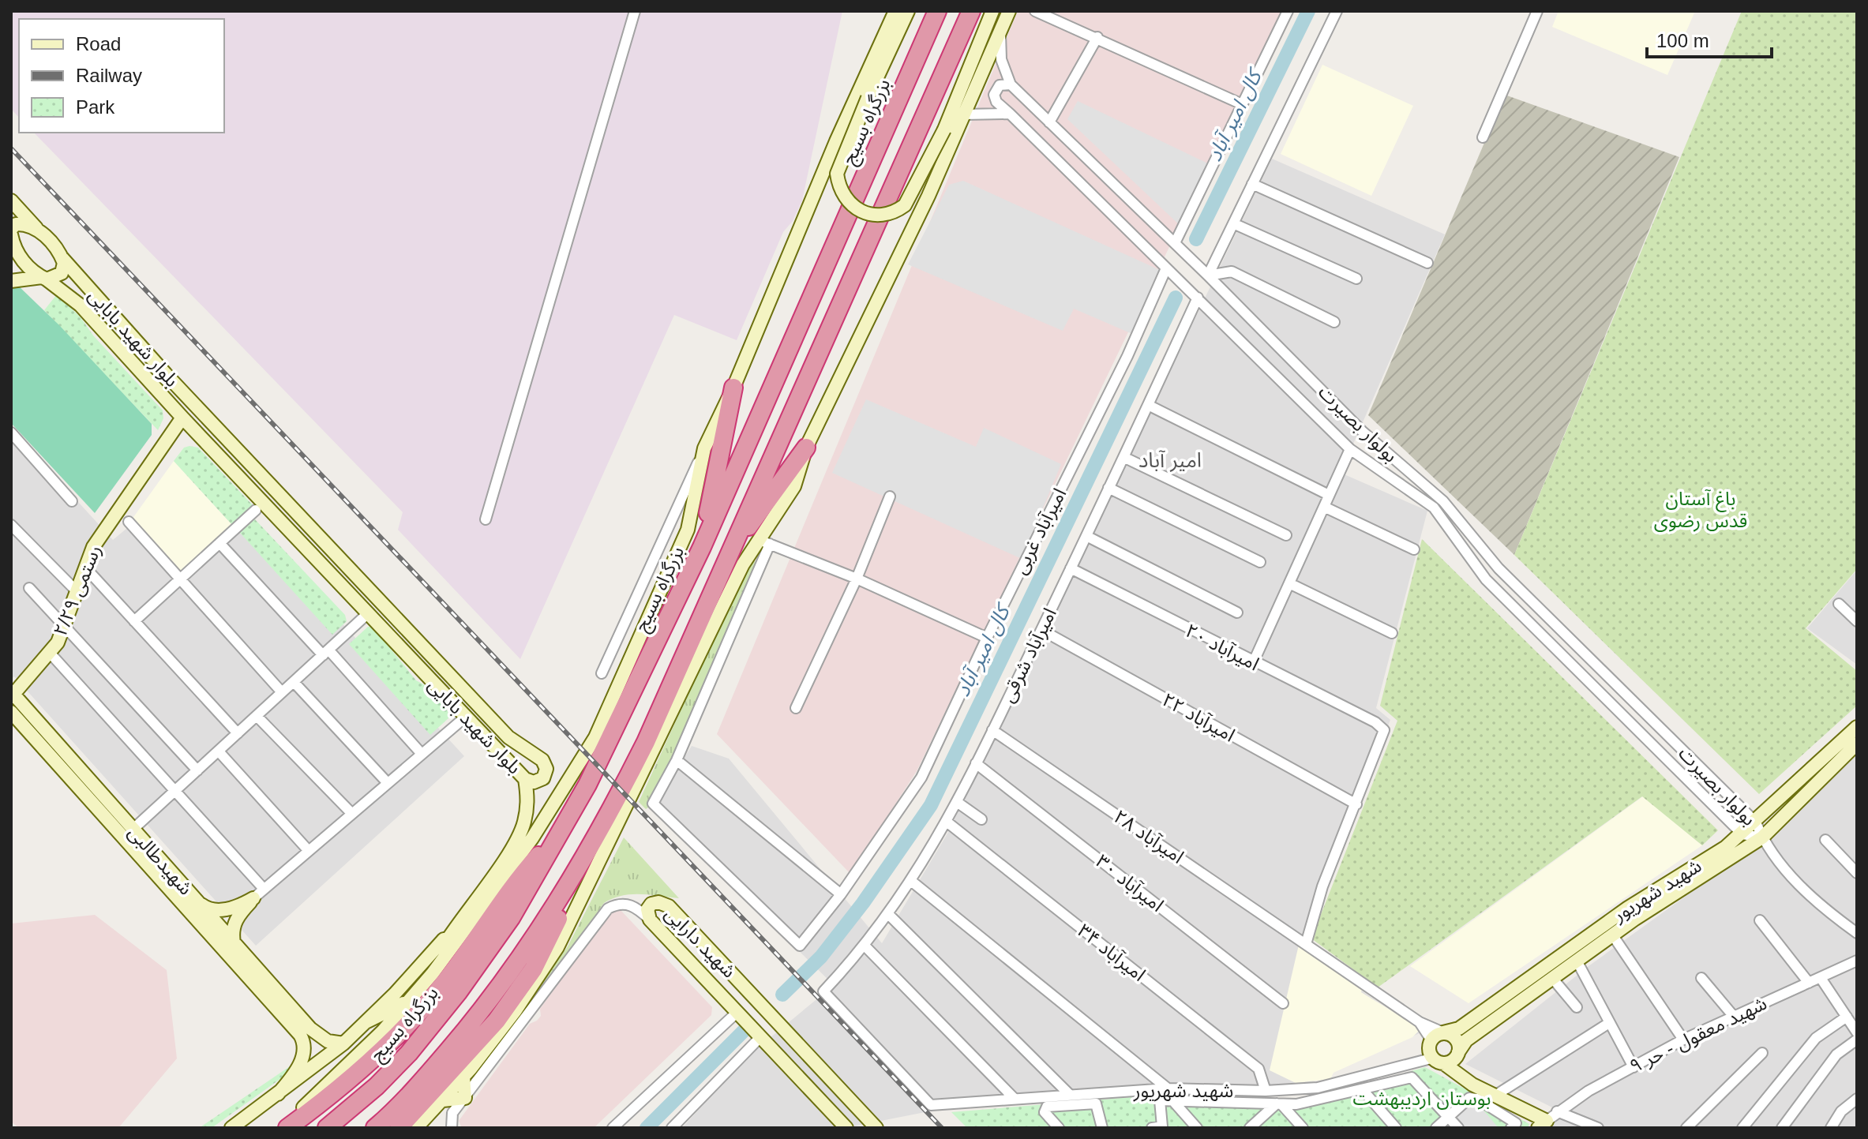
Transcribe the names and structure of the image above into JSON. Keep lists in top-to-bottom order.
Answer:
{
  "streets": {
    "highway": ["بزرگراه بسیج"],
    "street": [
      "بلوار شهید بابایی",
      "بولوار بصیرت",
      "امیرآباد غربی",
      "رستمی ۲/۲۹",
      "امیرآباد ۲۰",
      "امیرآباد شرقی",
      "امیرآباد ۲۲",
      "امیرآباد ۲۸",
      "شهیدطالبی",
      "امیرآباد ۳۰",
      "شهید شهریور",
      "شهید دارایی",
      "امیرآباد ۳۴",
      "شهید معقول - حر ۹"
    ]
  },
  "crossings": [
    ["بلوار شهید بابایی", "رستمی ۲/۲۹"],
    ["بولوار بصیرت", "امیرآباد غربی"],
    ["بولوار بصیرت", "امیرآباد شرقی"],
    ["بولوار بصیرت", "شهید شهریور"],
    ["رستمی ۲/۲۹", "شهیدطالبی"],
    ["امیرآباد ۲۰", "امیرآباد شرقی"],
    ["امیرآباد ۲۰", "امیرآباد ۲۲"],
    ["امیرآباد شرقی", "امیرآباد ۲۲"],
    ["امیرآباد شرقی", "امیرآباد ۲۸"],
    ["امیرآباد شرقی", "امیرآباد ۳۰"],
    ["امیرآباد شرقی", "شهید شهریور"],
    ["امیرآباد شرقی", "امیرآباد ۳۴"],
    ["شهید شهریور", "امیرآباد ۳۴"]
  ],
  "districts": ["امیر آباد"],
  "water": ["کال امیر آباد"],
  "parks": ["باغ آستان قدس رضوی", "بوستان اردیبهشت"],
  "legend": ["Road", "Railway", "Park"],
  "scale_bar": "100 m"
}
